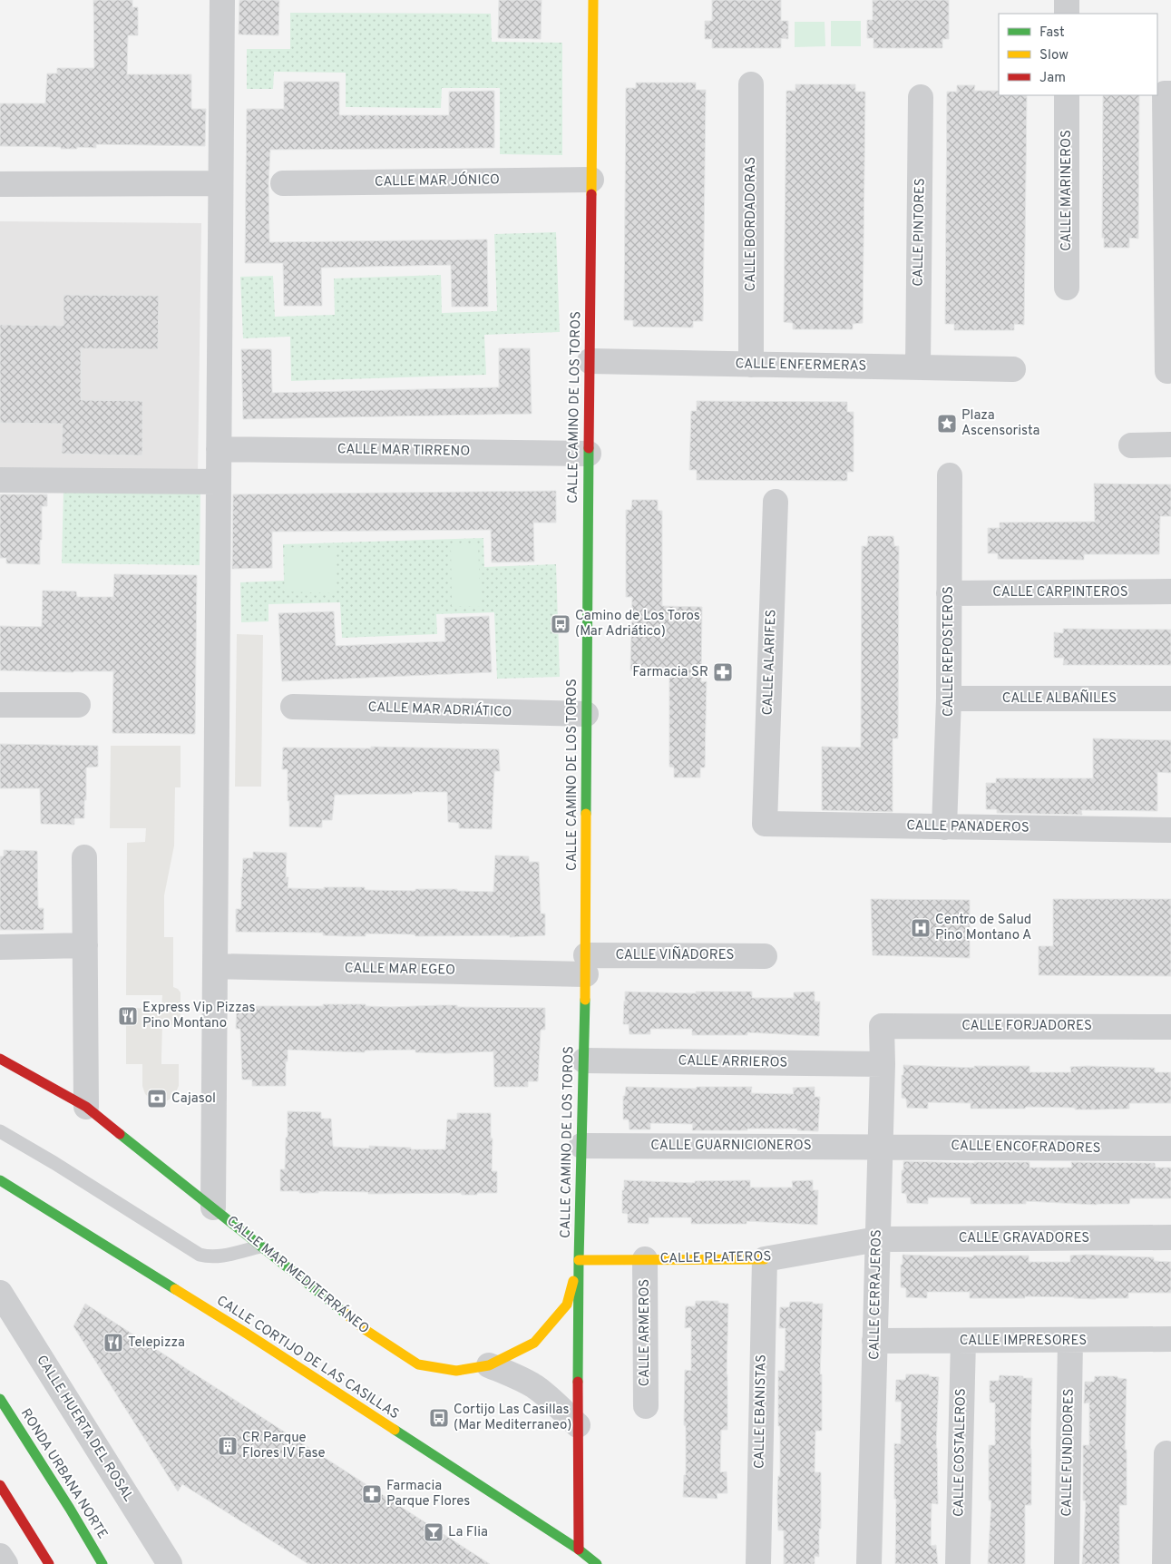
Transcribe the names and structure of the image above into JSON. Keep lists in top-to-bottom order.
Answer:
{
  "streets": {
    "street": [
      "CALLE MAR JÓNICO",
      "CALLE MARINEROS",
      "CALLE BORDADORAS",
      "CALLE PINTORES",
      "CALLE ENFERMERAS",
      "CALLE CAMINO DE LOS TOROS",
      "CALLE MAR TIRRENO",
      "CALLE CARPINTEROS",
      "CALLE REPOSTEROS",
      "CALLE ALARIFES",
      "CALLE ALBAÑILES",
      "CALLE MAR ADRIÁTICO",
      "CALLE PANADEROS",
      "CALLE VIÑADORES",
      "CALLE MAR EGEO",
      "CALLE FORJADORES",
      "CALLE ARRIEROS",
      "CALLE GUARNICIONEROS",
      "CALLE ENCOFRADORES",
      "CALLE GRAVADORES",
      "CALLE PLATEROS",
      "CALLE MAR MEDITERRÁNEO",
      "CALLE CERRAJEROS",
      "CALLE ARMEROS",
      "CALLE IMPRESORES",
      "CALLE CORTIJO DE LAS CASILLAS",
      "CALLE EBANISTAS",
      "CALLE HUERTA DEL ROSAL",
      "CALLE COSTALEROS",
      "CALLE FUNDIDORES",
      "RONDA URBANA NORTE"
    ]
  },
  "crossings": [
    ["CALLE MAR JÓNICO", "CALLE CAMINO DE LOS TOROS"],
    ["CALLE BORDADORAS", "CALLE ENFERMERAS"],
    ["CALLE PINTORES", "CALLE ENFERMERAS"],
    ["CALLE ENFERMERAS", "CALLE CAMINO DE LOS TOROS"],
    ["CALLE CAMINO DE LOS TOROS", "CALLE MAR TIRRENO"],
    ["CALLE CAMINO DE LOS TOROS", "CALLE MAR ADRIÁTICO"],
    ["CALLE CAMINO DE LOS TOROS", "CALLE VIÑADORES"],
    ["CALLE CAMINO DE LOS TOROS", "CALLE MAR EGEO"],
    ["CALLE CAMINO DE LOS TOROS", "CALLE ARRIEROS"],
    ["CALLE CAMINO DE LOS TOROS", "CALLE GUARNICIONEROS"],
    ["CALLE CAMINO DE LOS TOROS", "CALLE PLATEROS"],
    ["CALLE CAMINO DE LOS TOROS", "CALLE MAR MEDITERRÁNEO"],
    ["CALLE CAMINO DE LOS TOROS", "CALLE CORTIJO DE LAS CASILLAS"],
    ["CALLE CARPINTEROS", "CALLE REPOSTEROS"],
    ["CALLE REPOSTEROS", "CALLE ALBAÑILES"],
    ["CALLE REPOSTEROS", "CALLE PANADEROS"],
    ["CALLE ALARIFES", "CALLE PANADEROS"],
    ["CALLE VIÑADORES", "CALLE MAR EGEO"],
    ["CALLE FORJADORES", "CALLE CERRAJEROS"],
    ["CALLE ARRIEROS", "CALLE CERRAJEROS"],
    ["CALLE GUARNICIONEROS", "CALLE ENCOFRADORES"],
    ["CALLE GUARNICIONEROS", "CALLE CERRAJEROS"],
    ["CALLE ENCOFRADORES", "CALLE CERRAJEROS"],
    ["CALLE GRAVADORES", "CALLE PLATEROS"],
    ["CALLE GRAVADORES", "CALLE CERRAJEROS"],
    ["CALLE PLATEROS", "CALLE MAR MEDITERRÁNEO"],
    ["CALLE PLATEROS", "CALLE CERRAJEROS"],
    ["CALLE PLATEROS", "CALLE ARMEROS"],
    ["CALLE PLATEROS", "CALLE EBANISTAS"],
    ["CALLE CERRAJEROS", "CALLE IMPRESORES"],
    ["CALLE IMPRESORES", "CALLE COSTALEROS"],
    ["CALLE IMPRESORES", "CALLE FUNDIDORES"]
  ],
  "places": {
    "place": ["Plaza Ascensorista"],
    "bus stop": ["Camino de Los Toros (Mar Adriático)", "Cortijo Las Casillas (Mar Mediterraneo)"],
    "pharmacy": ["Farmacia SR", "Farmacia Parque Flores"],
    "hospital": ["Centro de Salud Pino Montano A"],
    "restaurant": ["Express Vip Pizzas Pino Montano", "Telepizza"],
    "bank": ["Cajasol"],
    "building": ["CR Parque Flores IV Fase"],
    "bar": ["La Flia"]
  },
  "legend": ["Fast", "Slow", "Jam"]
}
